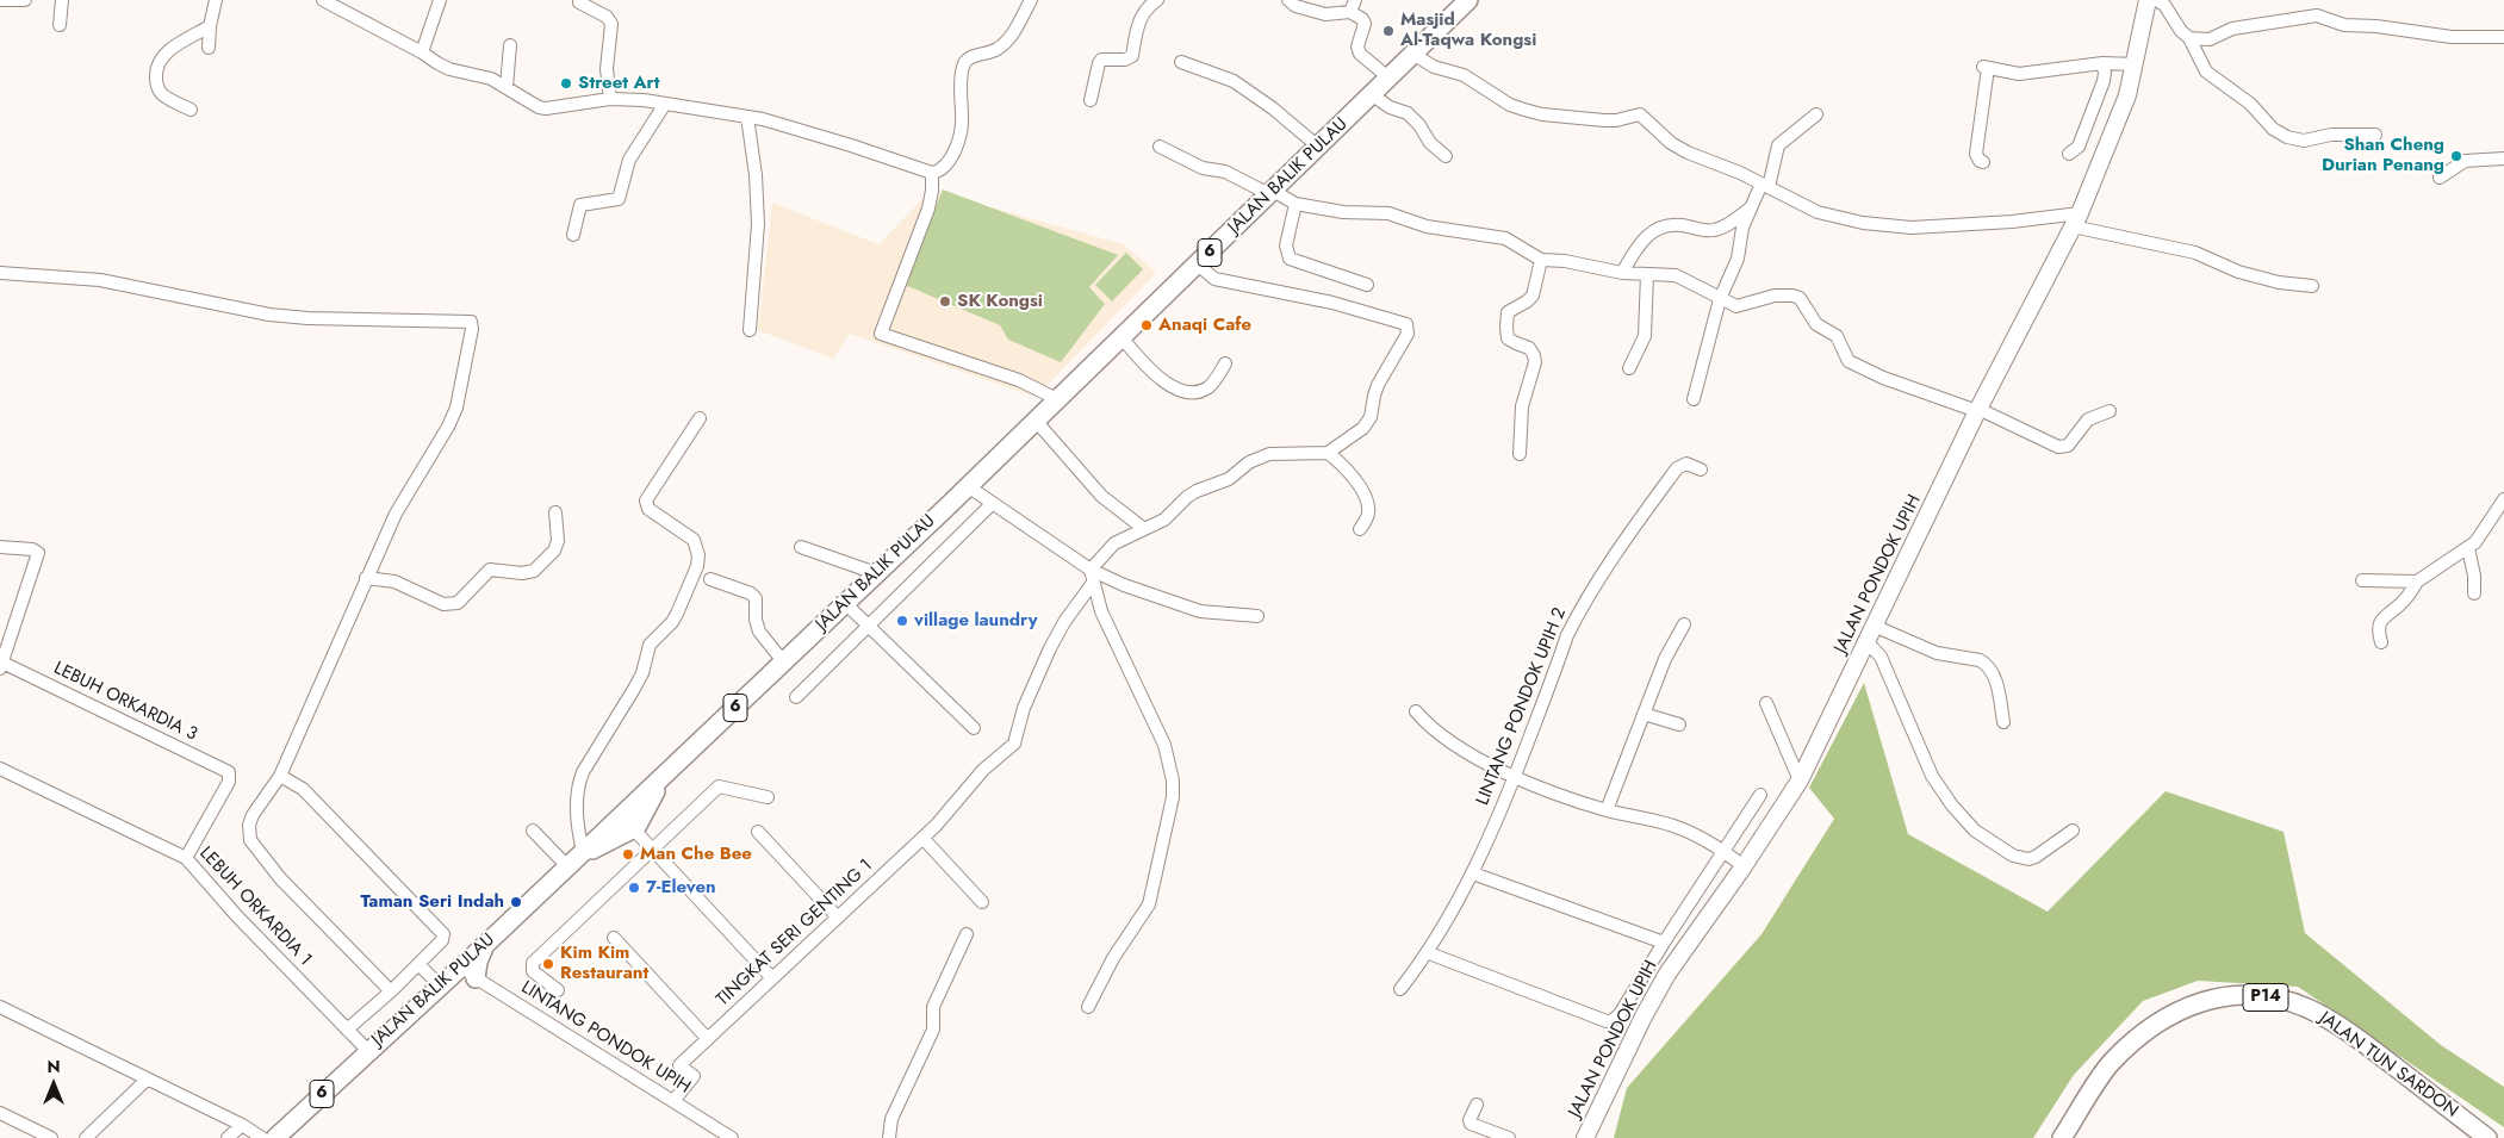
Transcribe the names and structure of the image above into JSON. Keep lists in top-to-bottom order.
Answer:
{
  "streets": {
    "main road": [
      "JALAN BALIK PULAU",
      "6",
      "JALAN PONDOK UPIH",
      "P14",
      "JALAN TUN SARDON"
    ],
    "street": [
      "LEBUH ORKARDIA 3",
      "LINTANG PONDOK UPIH 2",
      "LEBUH ORKARDIA 1",
      "TINGKAT SERI GENTING 1",
      "LINTANG PONDOK UPIH"
    ]
  },
  "crossings": [
    ["JALAN BALIK PULAU", "LEBUH ORKARDIA 1"],
    ["JALAN BALIK PULAU", "LINTANG PONDOK UPIH"],
    ["LEBUH ORKARDIA 3", "LEBUH ORKARDIA 1"],
    ["TINGKAT SERI GENTING 1", "LINTANG PONDOK UPIH"]
  ],
  "places": [
    "Masjid Al-Taqwa Kongsi",
    "Street Art",
    "Shan Cheng Durian Penang",
    "SK Kongsi",
    "Anaqi Cafe",
    "village laundry",
    "Man Che Bee",
    "7-Eleven",
    "Taman Seri Indah",
    "Kim Kim Restaurant"
  ],
  "north": "top"
}
